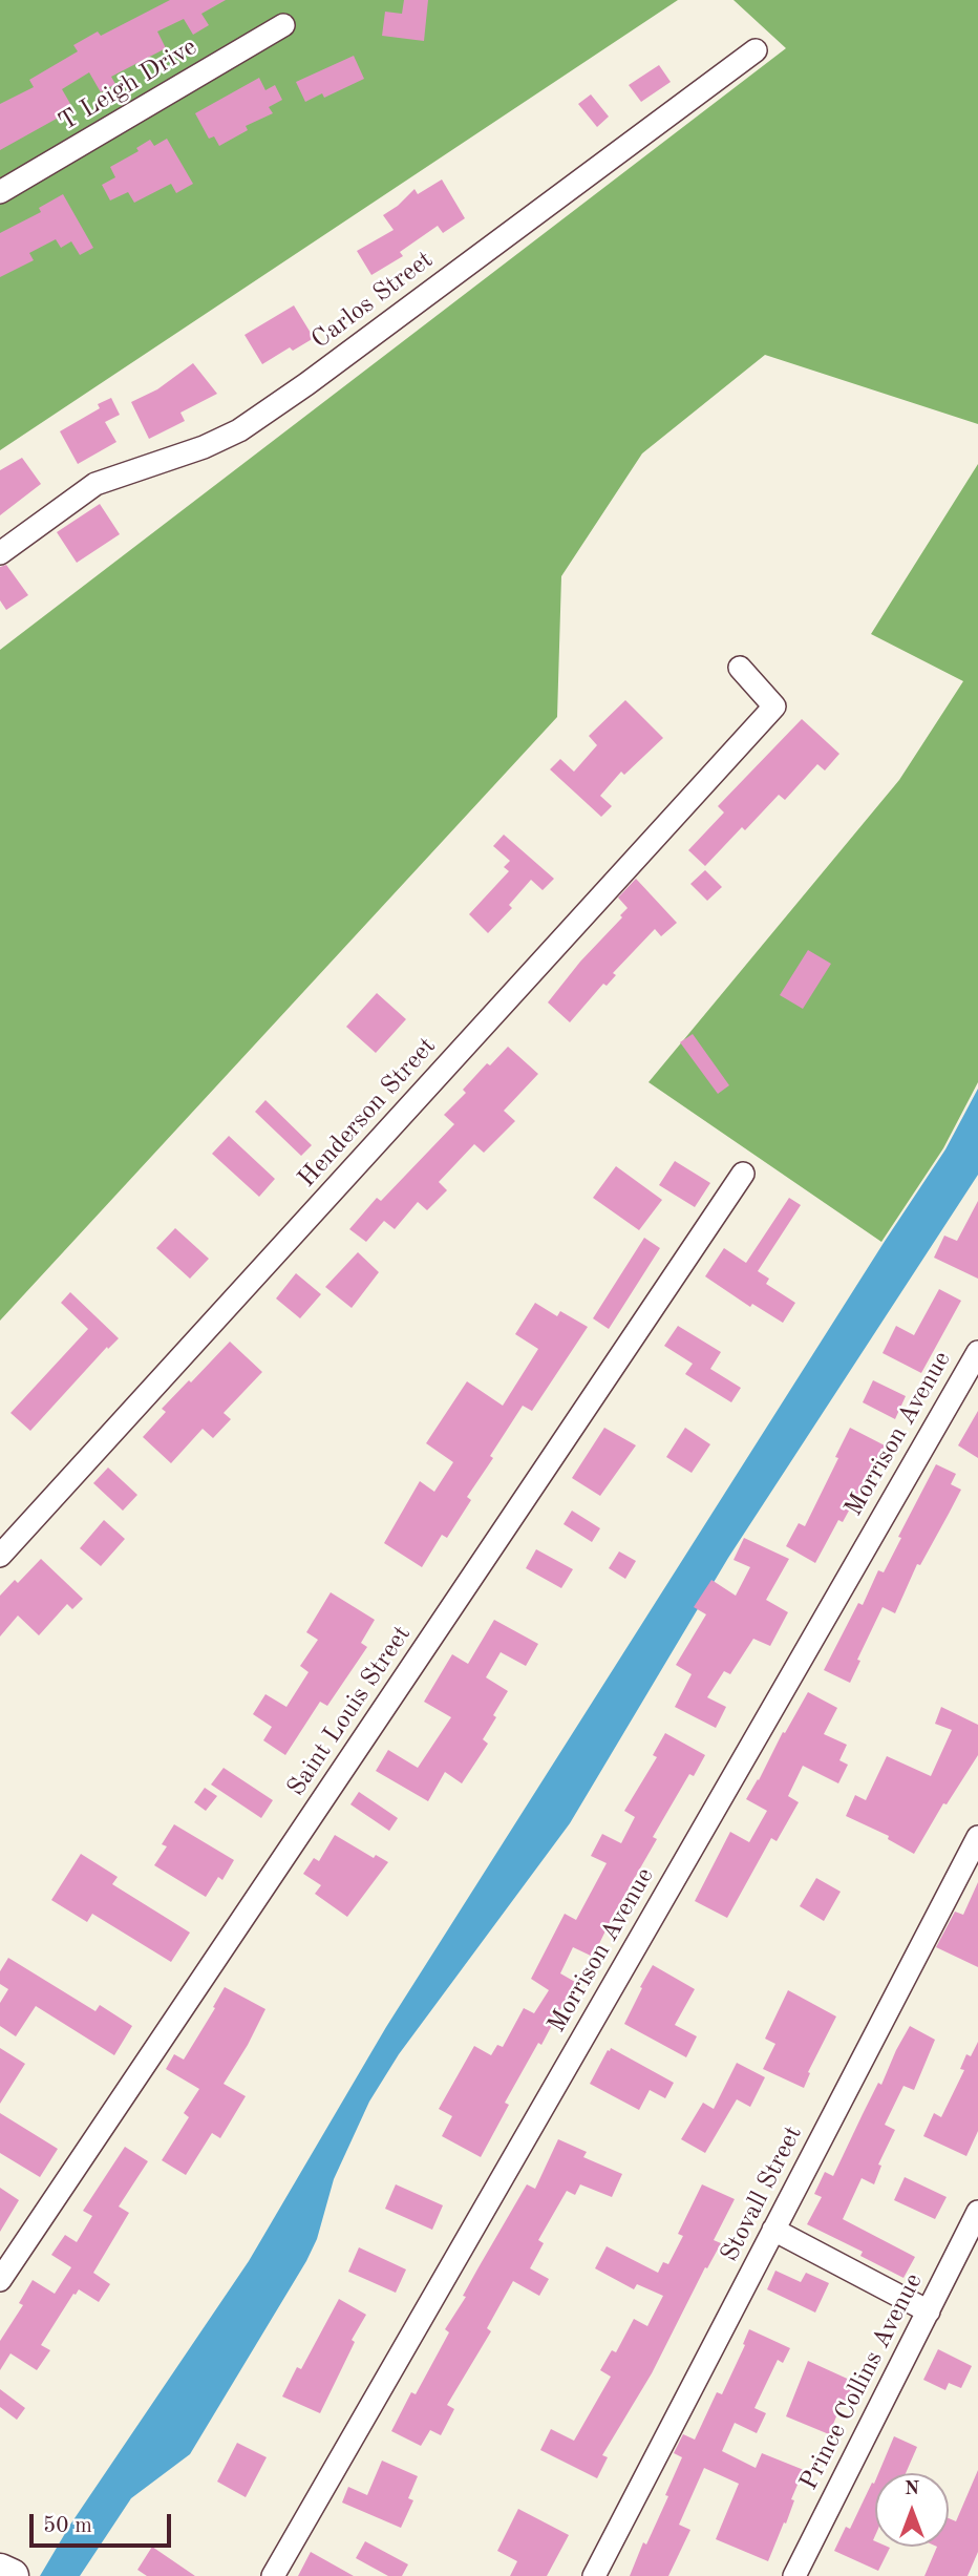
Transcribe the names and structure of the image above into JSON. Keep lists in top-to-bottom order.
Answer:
{
  "streets": {
    "street": [
      "T Leigh Drive",
      "Carlos Street",
      "Henderson Street",
      "Morrison Avenue",
      "Saint Louis Street",
      "Stovall Street",
      "Prince Collins Avenue"
    ]
  },
  "scale_bar": "50 m",
  "north": "top"
}
